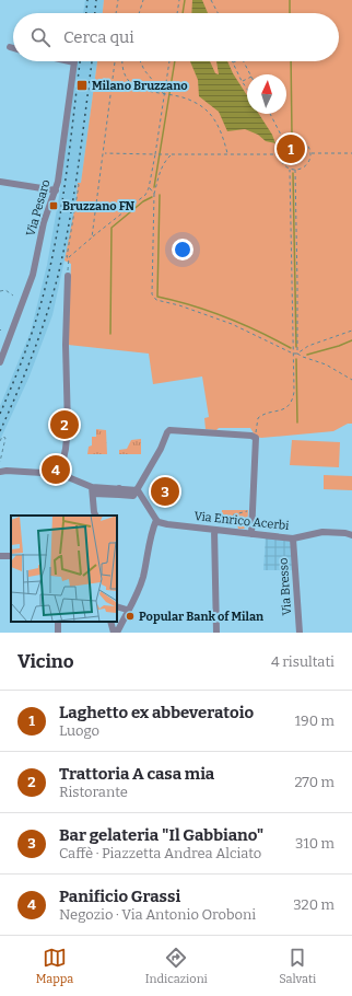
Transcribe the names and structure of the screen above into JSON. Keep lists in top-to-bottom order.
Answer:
{
  "streets": {
    "street": ["Via Pesaro", "Via Enrico Acerbi", "Via Bresso"]
  },
  "crossings": [
    ["Via Enrico Acerbi", "Via Bresso"]
  ],
  "places": {
    "transit": ["Milano Bruzzano", "Bruzzano FN"],
    "other": ["Popular Bank of Milan"]
  },
  "north": "top",
  "page": {
    "search": "Cerca qui",
    "pins": [
      "1",
      "2",
      "4",
      "3"
    ],
    "heading": ["Vicino", "4 risultati"],
    "list": [
      {
        "mark": "1",
        "name": "Laghetto ex abbeveratoio",
        "note": "Luogo",
        "value": "190 m"
      },
      {
        "mark": "2",
        "name": "Trattoria A casa mia",
        "note": "Ristorante",
        "value": "270 m"
      },
      {
        "mark": "3",
        "name": "Bar gelateria \"Il Gabbiano\"",
        "note": "Caffè · Piazzetta Andrea Alciato",
        "value": "310 m"
      },
      {
        "mark": "4",
        "name": "Panificio Grassi",
        "note": "Negozio · Via Antonio Oroboni",
        "value": "320 m"
      }
    ],
    "nav": ["Mappa", "Indicazioni", "Salvati"]
  }
}
